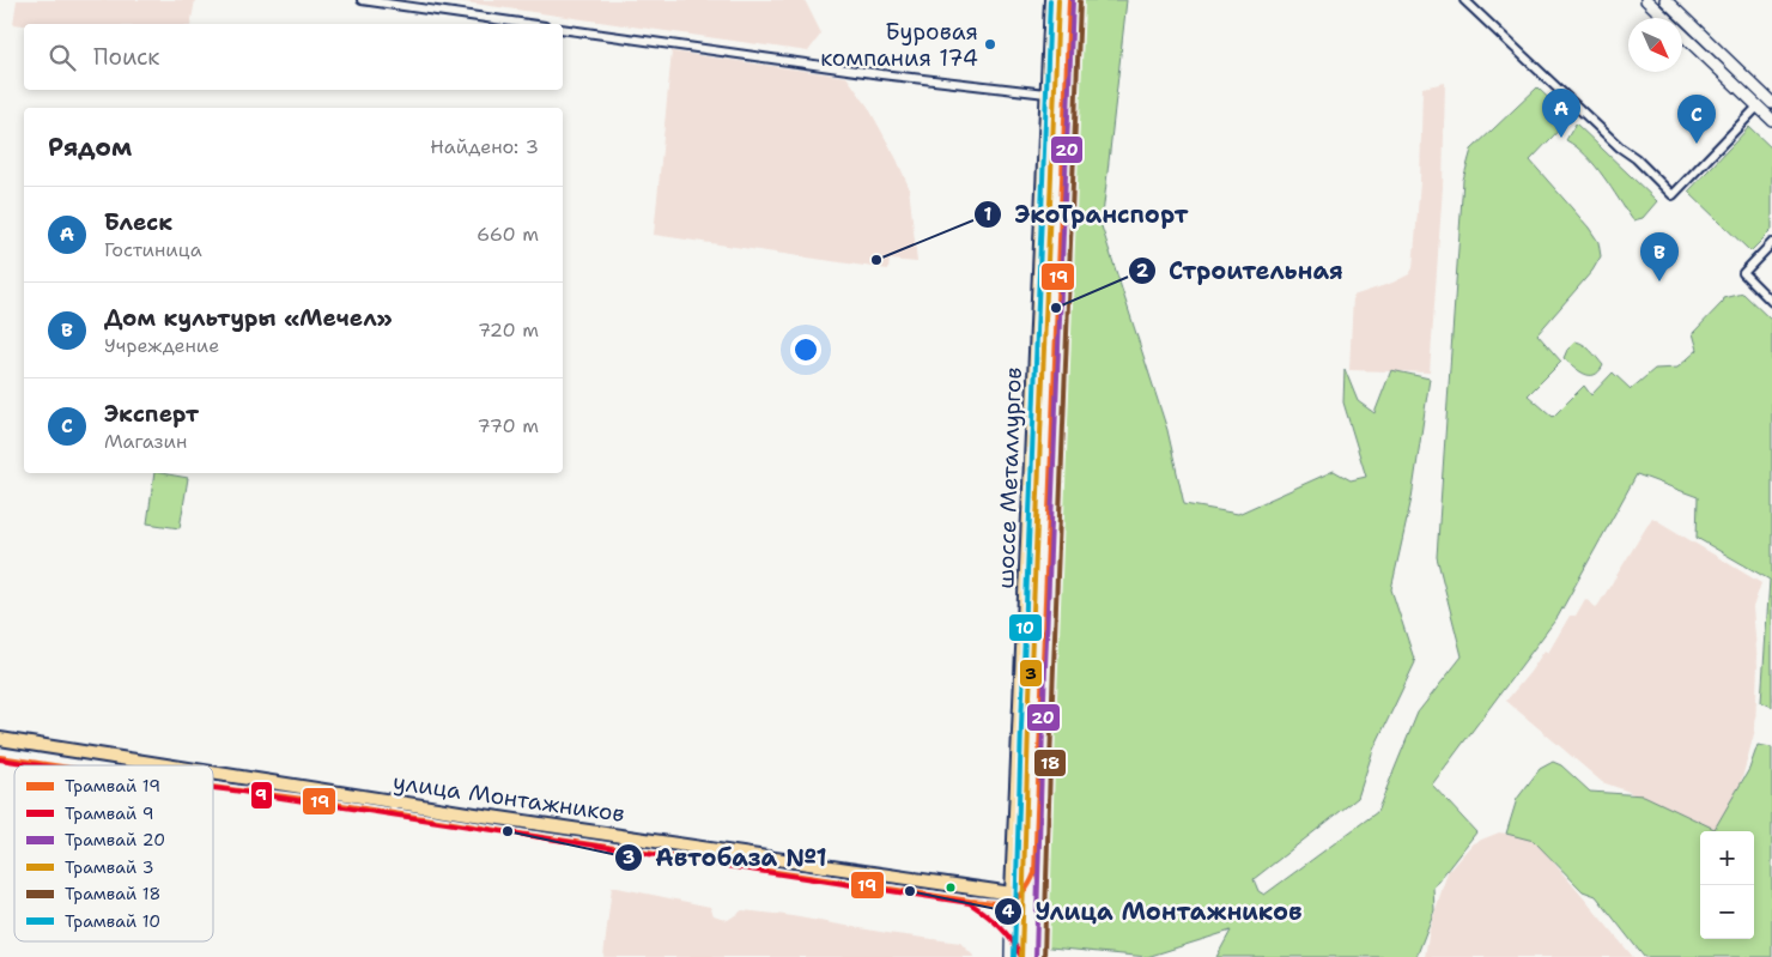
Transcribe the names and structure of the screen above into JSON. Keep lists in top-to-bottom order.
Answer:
{
  "streets": {
    "main road": ["шоссе Металлургов", "улица Монтажников"]
  },
  "crossings": [
    ["шоссе Металлургов", "улица Монтажников"]
  ],
  "places": [
    "Буровая компания 174",
    "ЭкоТранспорт",
    "Строительная",
    "Автобаза №1",
    "Улица Монтажников"
  ],
  "lines": [
    "tram line 19",
    "tram line 20",
    "tram line 3",
    "tram line 10",
    "tram line 18",
    "tram line 9"
  ],
  "legend": [
    "Трамвай 19",
    "Трамвай 9",
    "Трамвай 20",
    "Трамвай 3",
    "Трамвай 18",
    "Трамвай 10"
  ],
  "north": "bottom right",
  "page": {
    "search": "Поиск",
    "pins": ["A", "C", "B"],
    "heading": ["Рядом", "Найдено: 3"],
    "list": [
      {
        "mark": "A",
        "name": "Блеск",
        "note": "Гостиница",
        "value": "660 m"
      },
      {
        "mark": "B",
        "name": "Дом культуры «Мечел»",
        "note": "Учреждение",
        "value": "720 m"
      },
      {
        "mark": "C",
        "name": "Эксперт",
        "note": "Магазин",
        "value": "770 m"
      }
    ],
    "map_buttons": ["+", "−"]
  }
}
